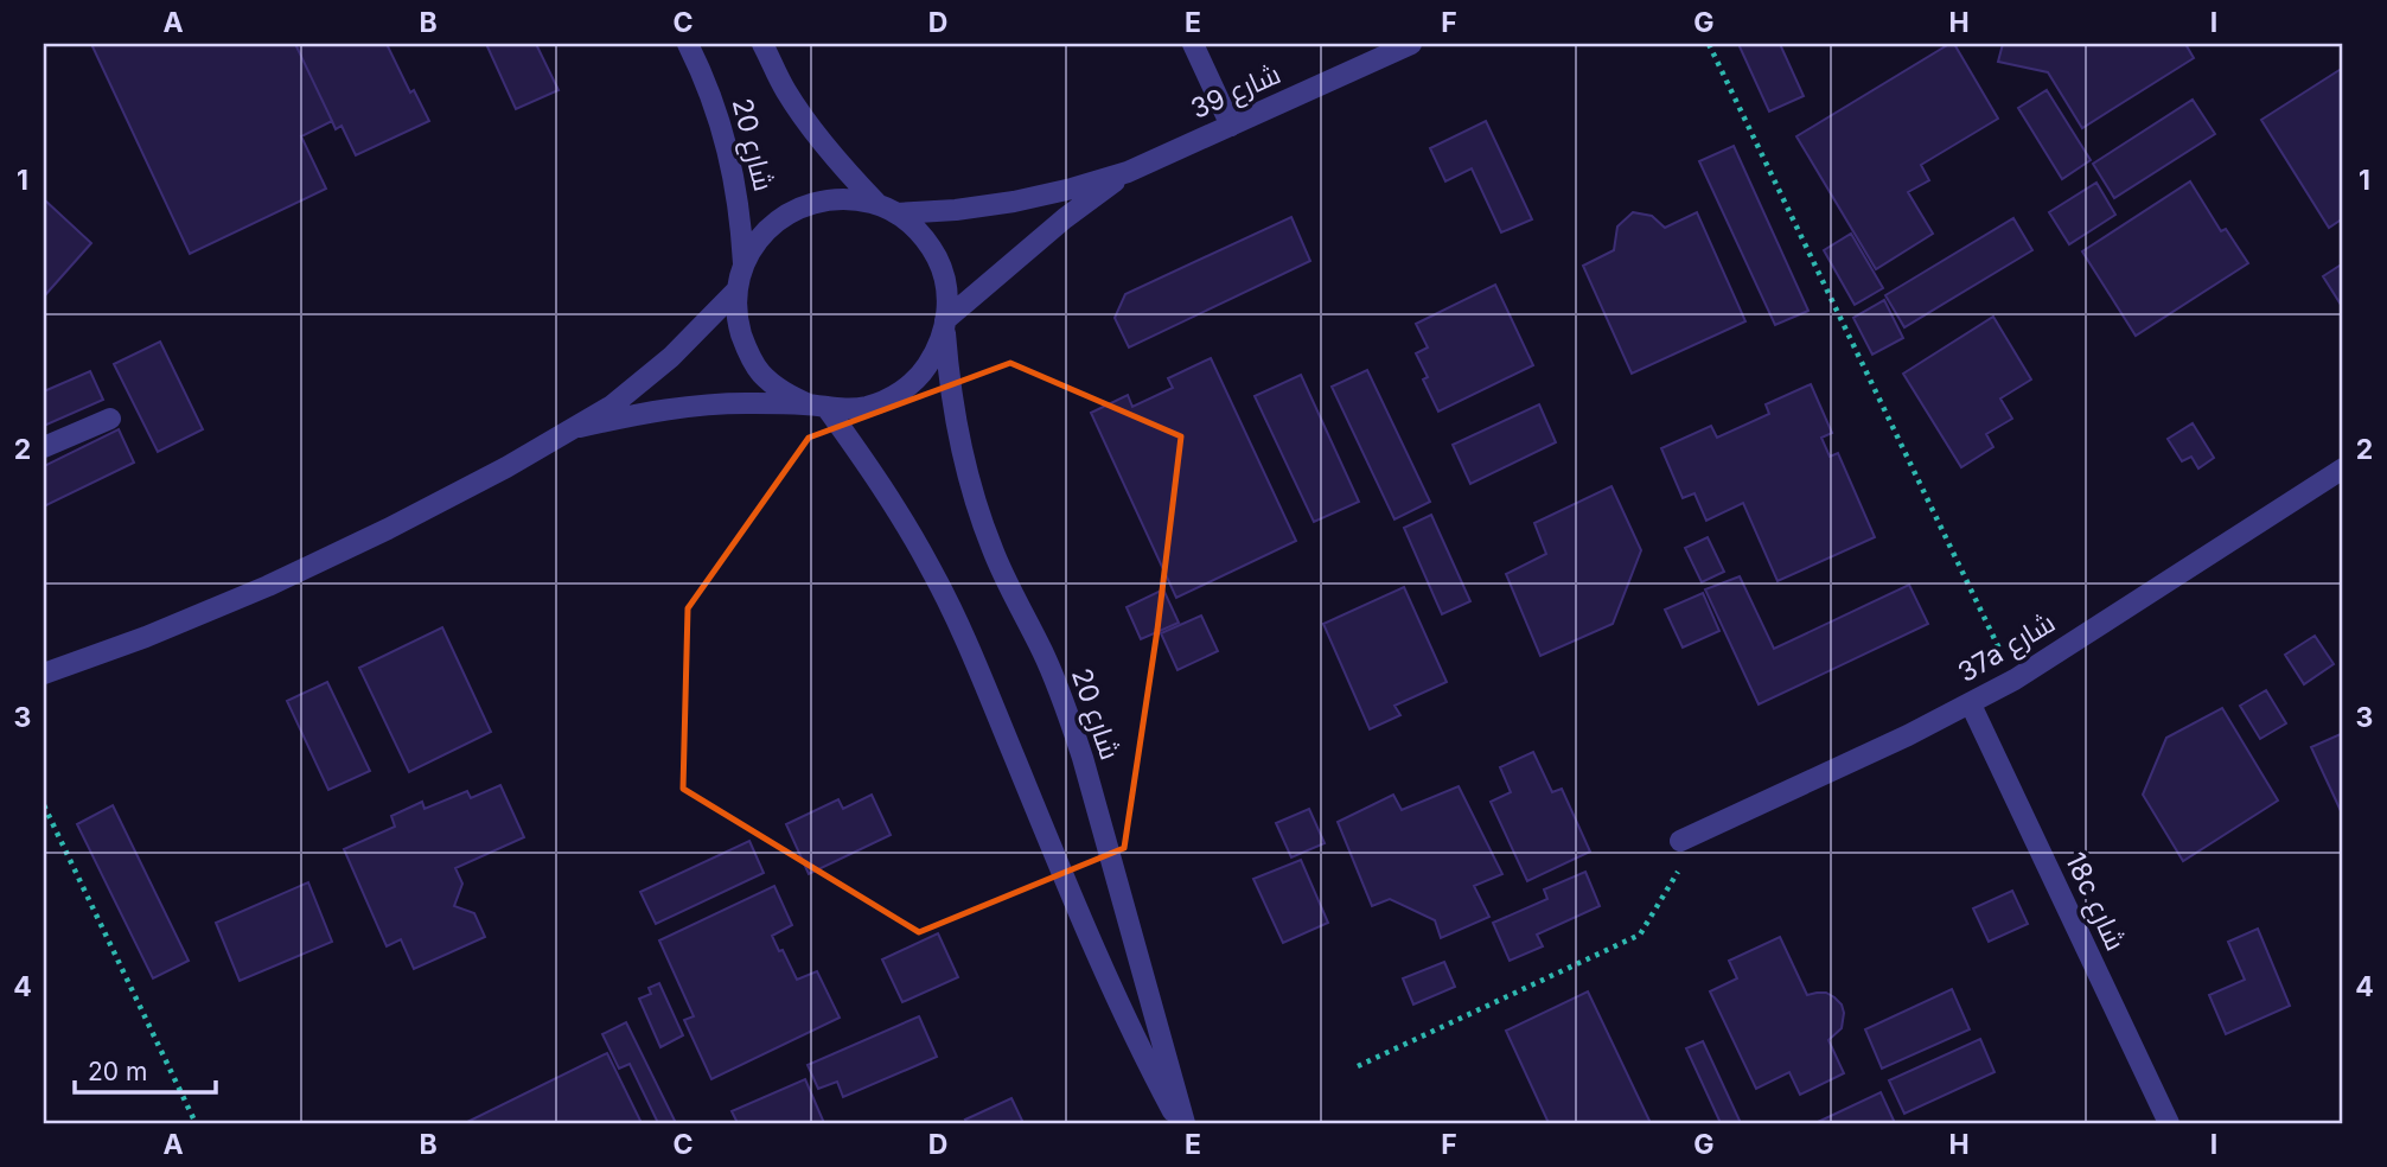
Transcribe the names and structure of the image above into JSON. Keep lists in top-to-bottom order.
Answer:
{
  "streets": {
    "street": [
      "شارع 39",
      "شارع 20",
      "37a شارع",
      "18c شارع"
    ]
  },
  "crossings": [
    ["شارع 39", "شارع 20"],
    ["37a شارع", "18c شارع"]
  ],
  "scale_bar": "20 m",
  "grid": {
    "columns": [
      "A",
      "B",
      "C",
      "D",
      "E",
      "F",
      "G",
      "H",
      "I"
    ],
    "rows": [
      "1",
      "2",
      "3",
      "4"
    ]
  }
}
